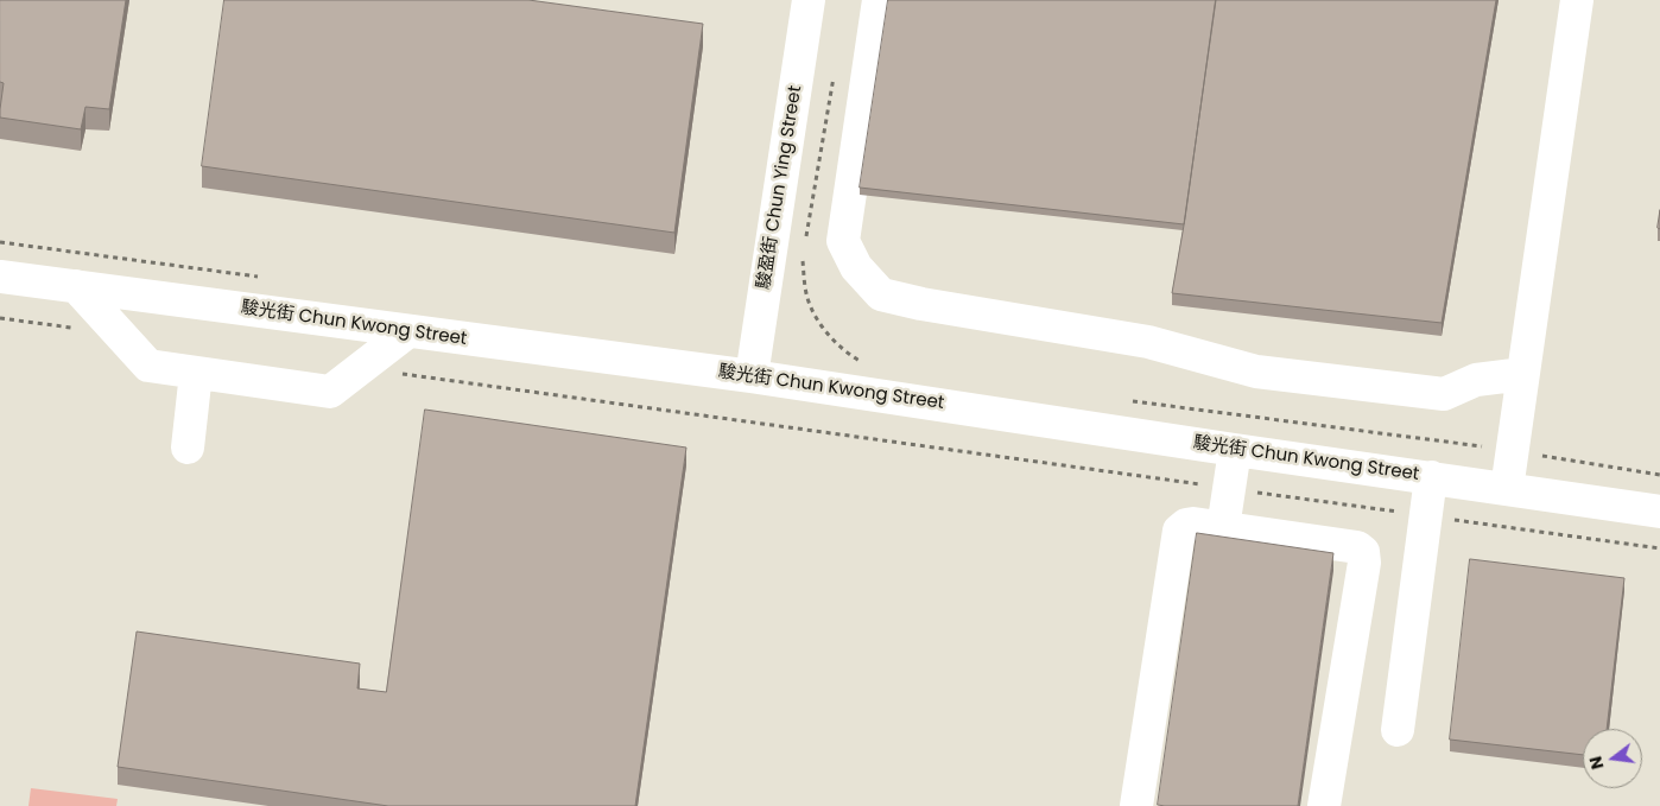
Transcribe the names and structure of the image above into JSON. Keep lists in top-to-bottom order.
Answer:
{
  "streets": {
    "street": ["駿盈街 Chun Ying Street", "駿光街 Chun Kwong Street"]
  },
  "crossings": [
    ["駿盈街 Chun Ying Street", "駿光街 Chun Kwong Street"]
  ],
  "north": "left"
}
